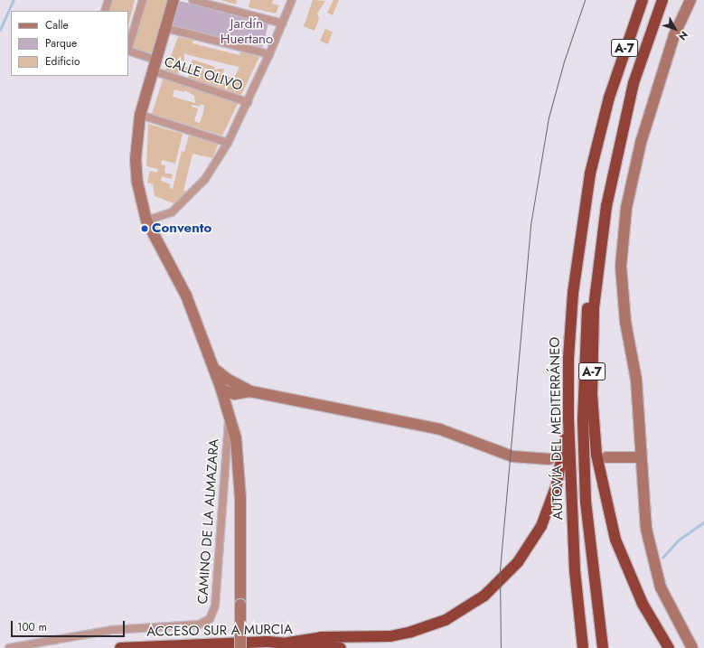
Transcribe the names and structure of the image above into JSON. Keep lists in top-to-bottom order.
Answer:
{
  "streets": {
    "highway": ["A-7", "AUTOVÍA DEL MEDITERRÁNEO", "ACCESO SUR A MURCIA"],
    "street": ["CALLE OLIVO", "CAMINO DE LA ALMAZARA"]
  },
  "parks": ["Jardín Huertano"],
  "places": ["Convento"],
  "legend": ["Calle", "Parque", "Edificio"],
  "scale_bar": "100 m",
  "north": "bottom right"
}
